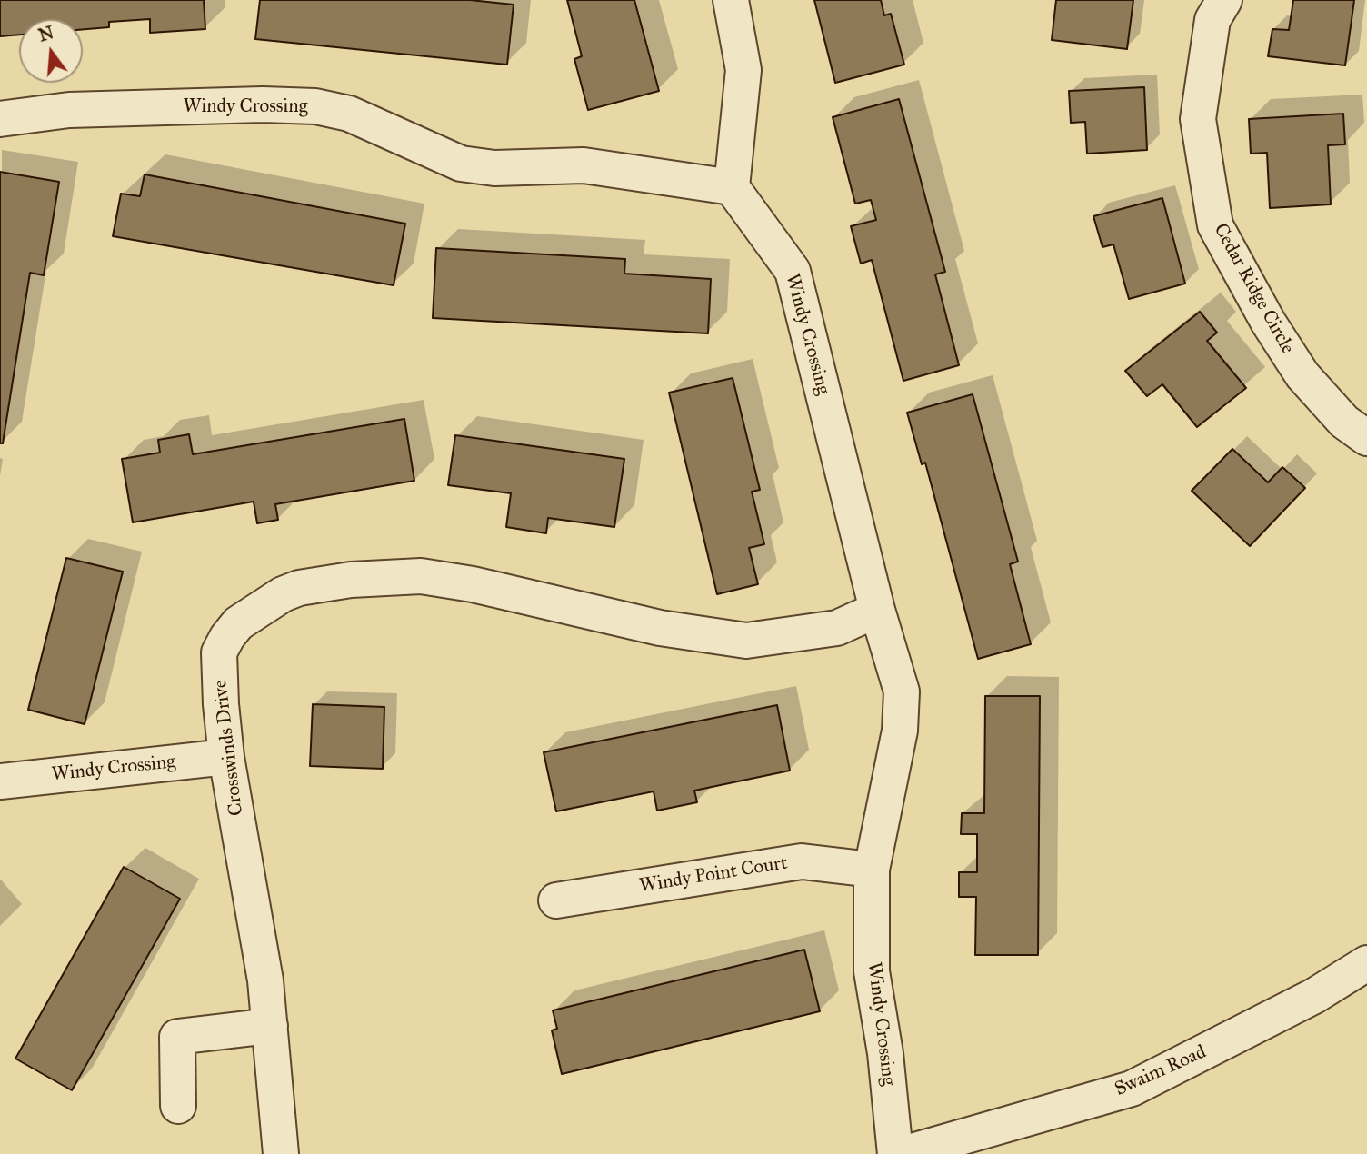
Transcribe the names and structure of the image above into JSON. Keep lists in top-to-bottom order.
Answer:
{
  "streets": {
    "street": [
      "Windy Crossing",
      "Cedar Ridge Circle",
      "Crosswinds Drive",
      "Windy Point Court",
      "Swaim Road"
    ]
  },
  "crossings": [
    ["Windy Crossing", "Crosswinds Drive"],
    ["Windy Crossing", "Windy Point Court"]
  ],
  "north": "top"
}
